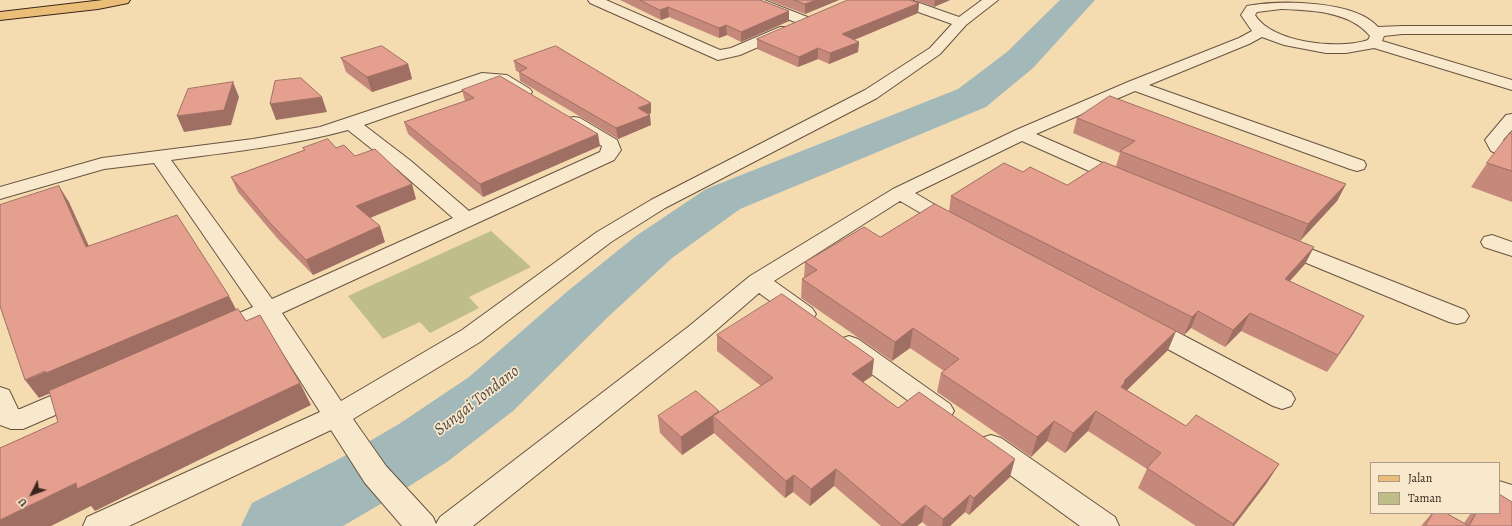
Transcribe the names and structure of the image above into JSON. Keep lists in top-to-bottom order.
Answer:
{
  "water": ["Sungai Tondano"],
  "legend": ["Jalan", "Taman"],
  "north": "bottom left"
}
